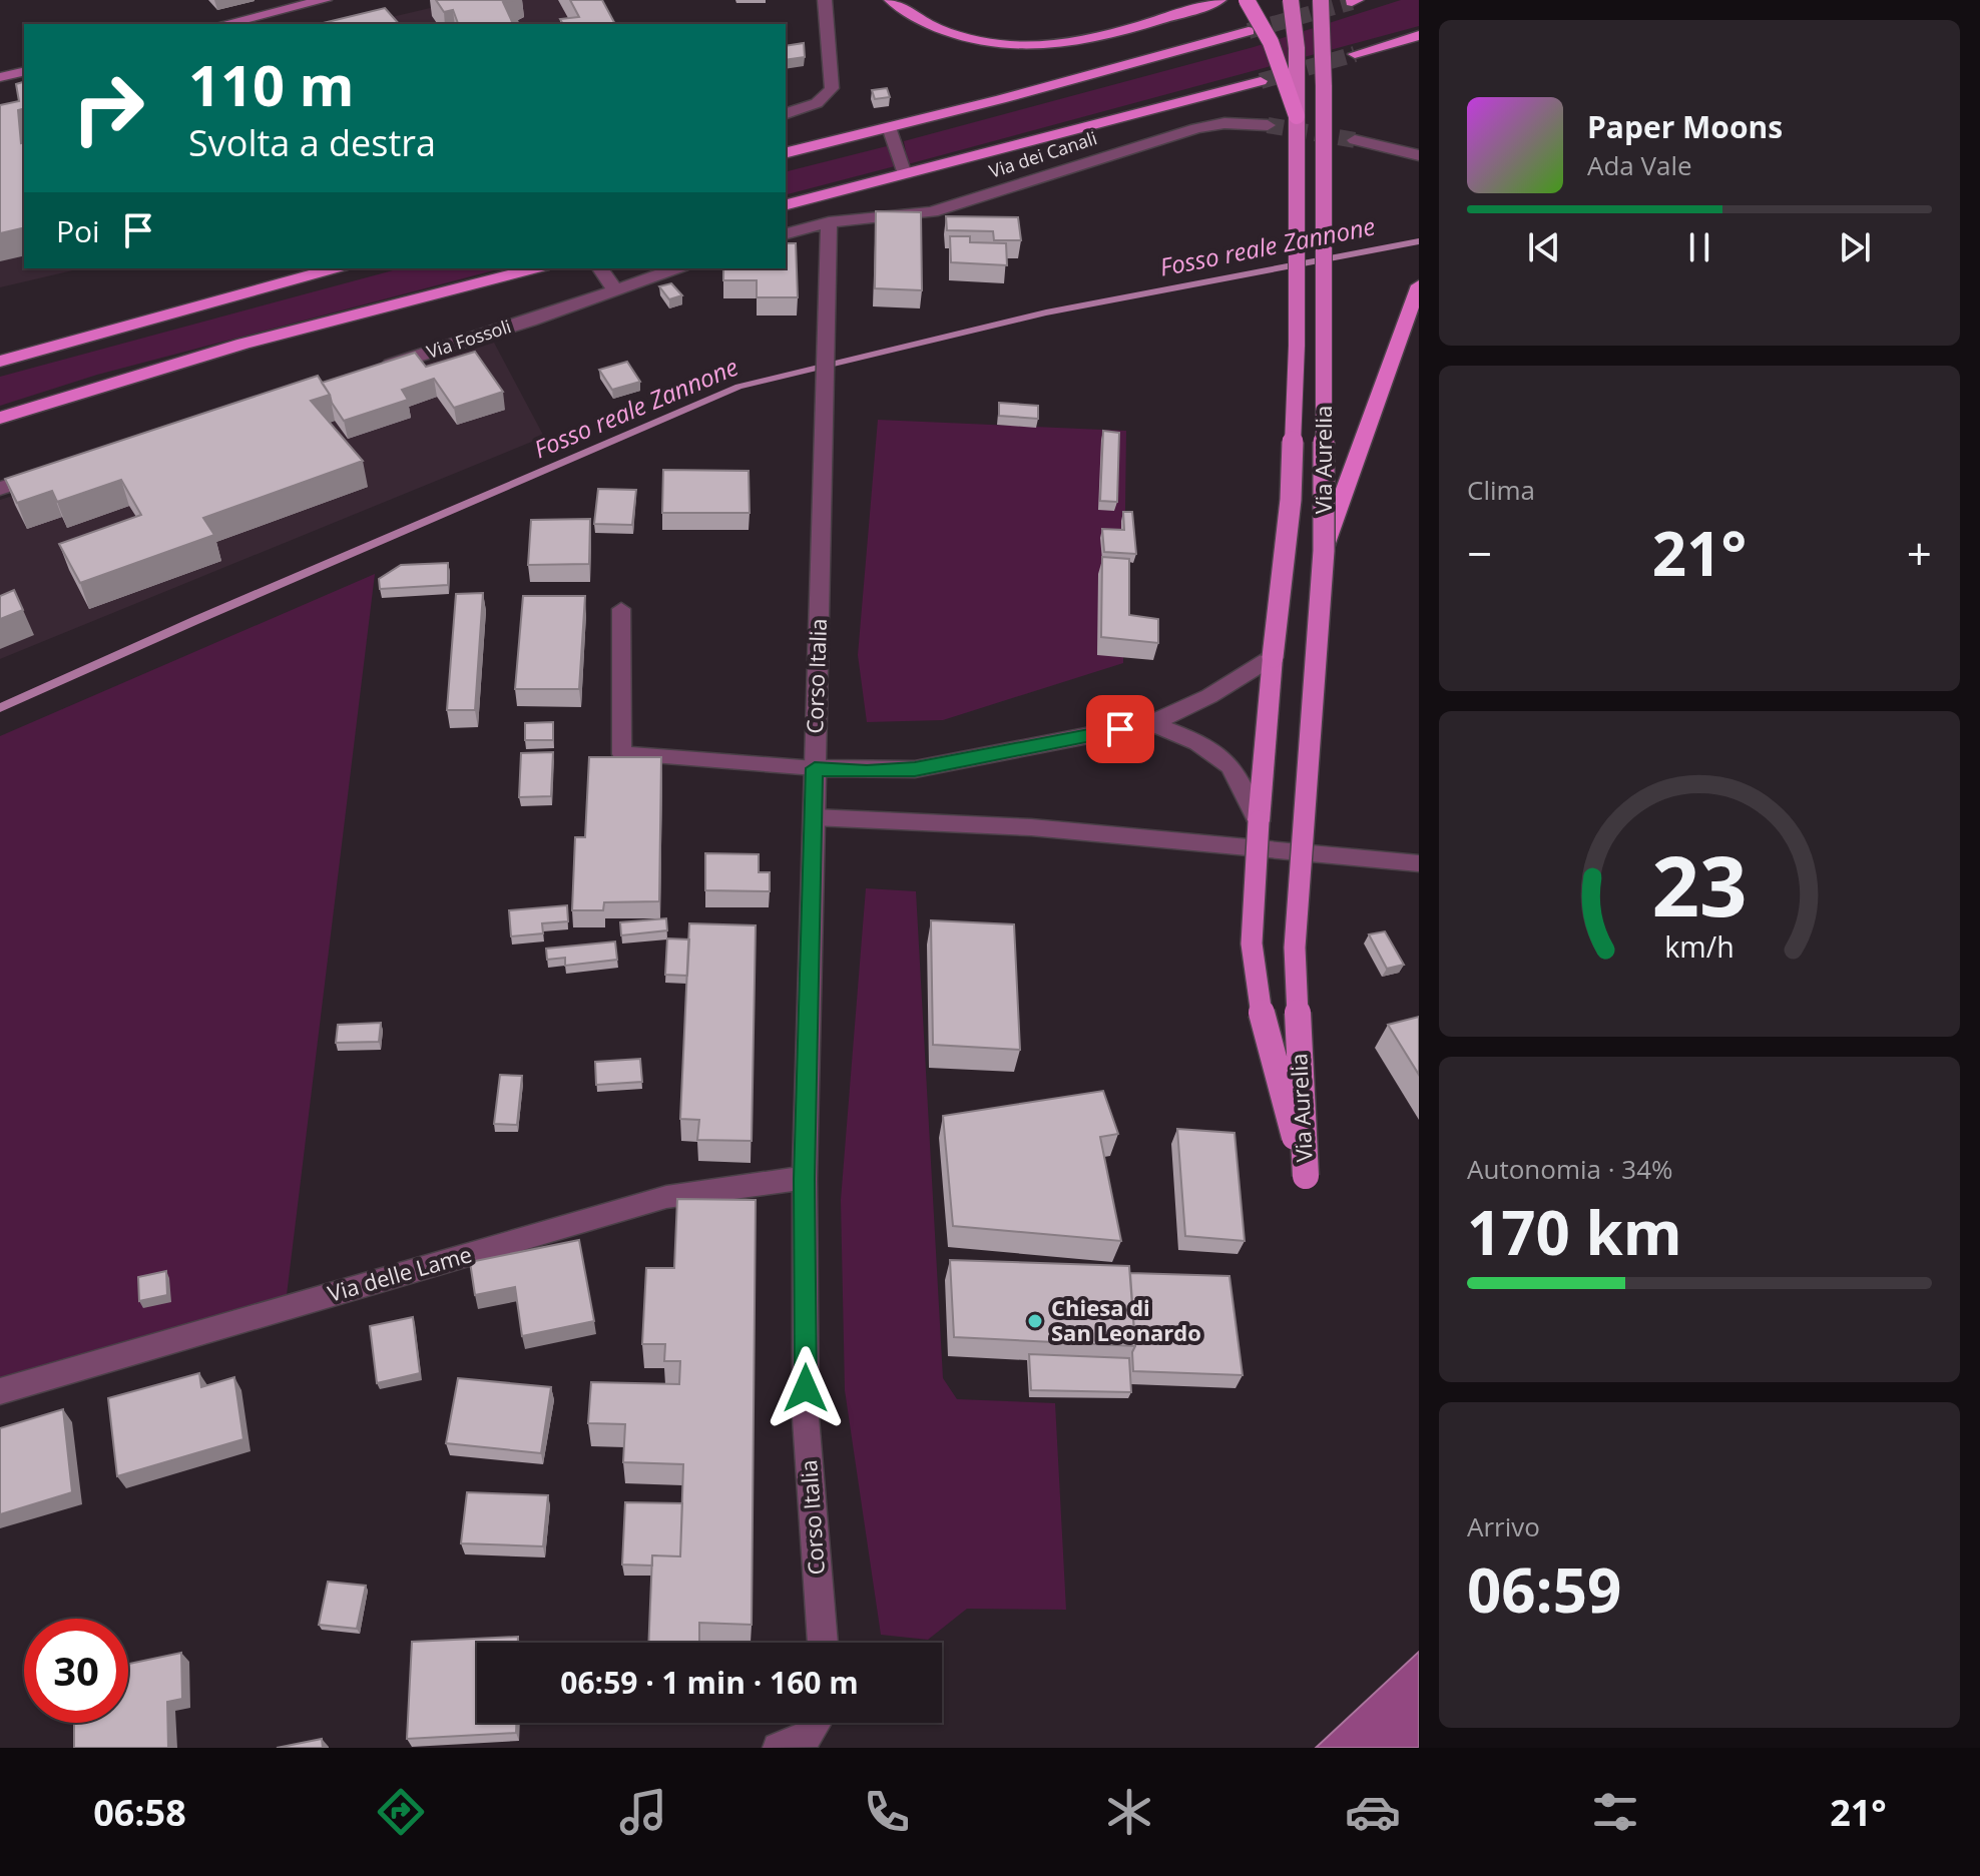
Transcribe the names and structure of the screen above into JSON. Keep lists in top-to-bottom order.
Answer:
{
  "streets": {
    "main road": ["Via Aurelia"],
    "street": [
      "Via dei Canali",
      "Via Fossoli",
      "Corso Italia",
      "Via delle Lame"
    ]
  },
  "crossings": [
    ["Via dei Canali", "Corso Italia"],
    ["Corso Italia", "Via delle Lame"]
  ],
  "water": ["Fosso reale Zannone"],
  "places": ["Chiesa di San Leonardo"],
  "page": {
    "turn": ["110 m", "Svolta a destra"],
    "song": ["Paper Moons", "Ada Vale"],
    "then": "Poi",
    "tile": [
      "Clima",
      ["Autonomia · 34%", "170 km"],
      ["Arrivo", "06:59"]
    ],
    "heat": ["−", "21°", "+"],
    "limit": "30",
    "trip": "06:59 · 1 min · 160 m",
    "tabs": ["06:58", "21°"],
    "gauge": ["23", "km/h"]
  }
}
